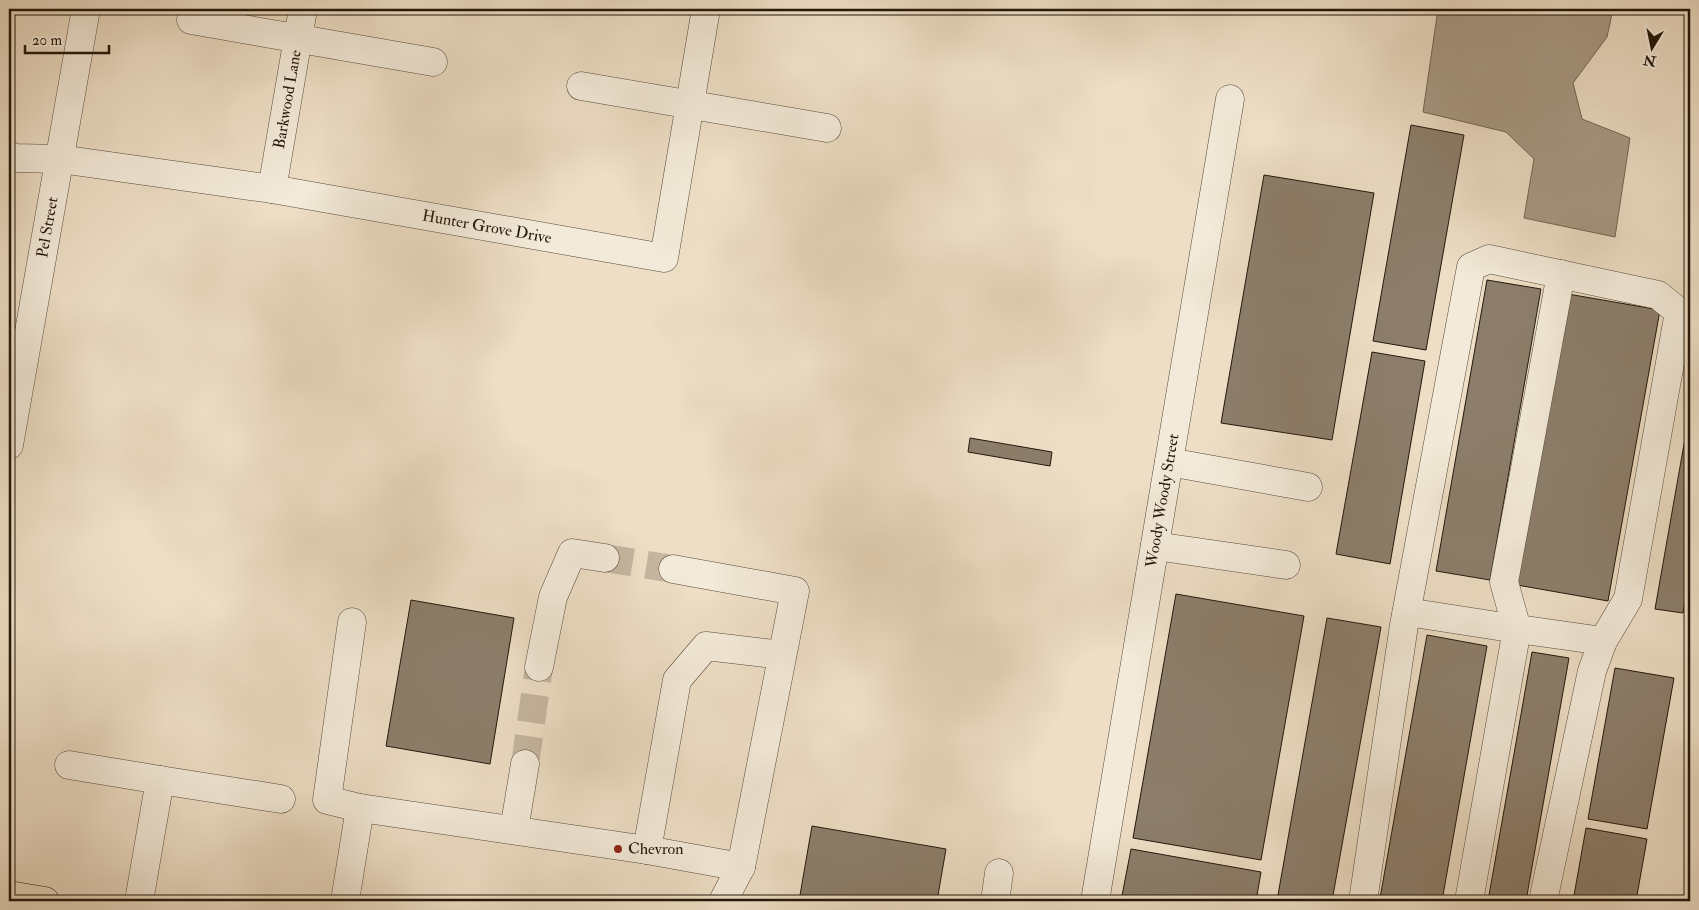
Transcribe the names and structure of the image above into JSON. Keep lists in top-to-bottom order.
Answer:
{
  "streets": {
    "street": [
      "Barkwood Lane",
      "Pel Street",
      "Hunter Grove Drive",
      "Woody Woody Street"
    ]
  },
  "crossings": [
    ["Barkwood Lane", "Hunter Grove Drive"],
    ["Pel Street", "Hunter Grove Drive"]
  ],
  "places": ["Chevron"],
  "scale_bar": "20 m",
  "north": "bottom"
}
